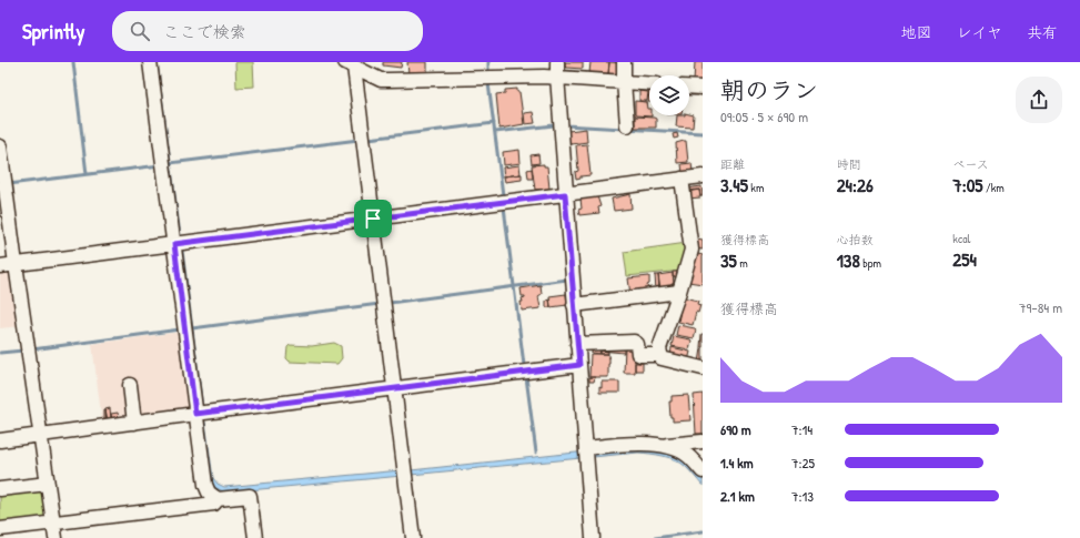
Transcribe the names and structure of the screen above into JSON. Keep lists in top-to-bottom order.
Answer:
{
  "page": {
    "header": "Sprintly",
    "search": "ここで検索",
    "nav": ["地図", "レイヤ", "共有"],
    "heading": ["朝のラン", "09:05 · 5 × 690 m"],
    "stats": [
      ["距離", "3.45 km"],
      ["時間", "24:26"],
      ["ペース", "7:05 /km"],
      ["獲得標高", "35 m"],
      ["心拍数", "138 bpm"],
      ["kcal", "254"]
    ],
    "chart": ["獲得標高", "79–84 m"],
    "list": [
      {
        "name": "690 m",
        "note": "7:14"
      },
      {
        "name": "1.4 km",
        "note": "7:25"
      },
      {
        "name": "2.1 km",
        "note": "7:13"
      }
    ]
  }
}
